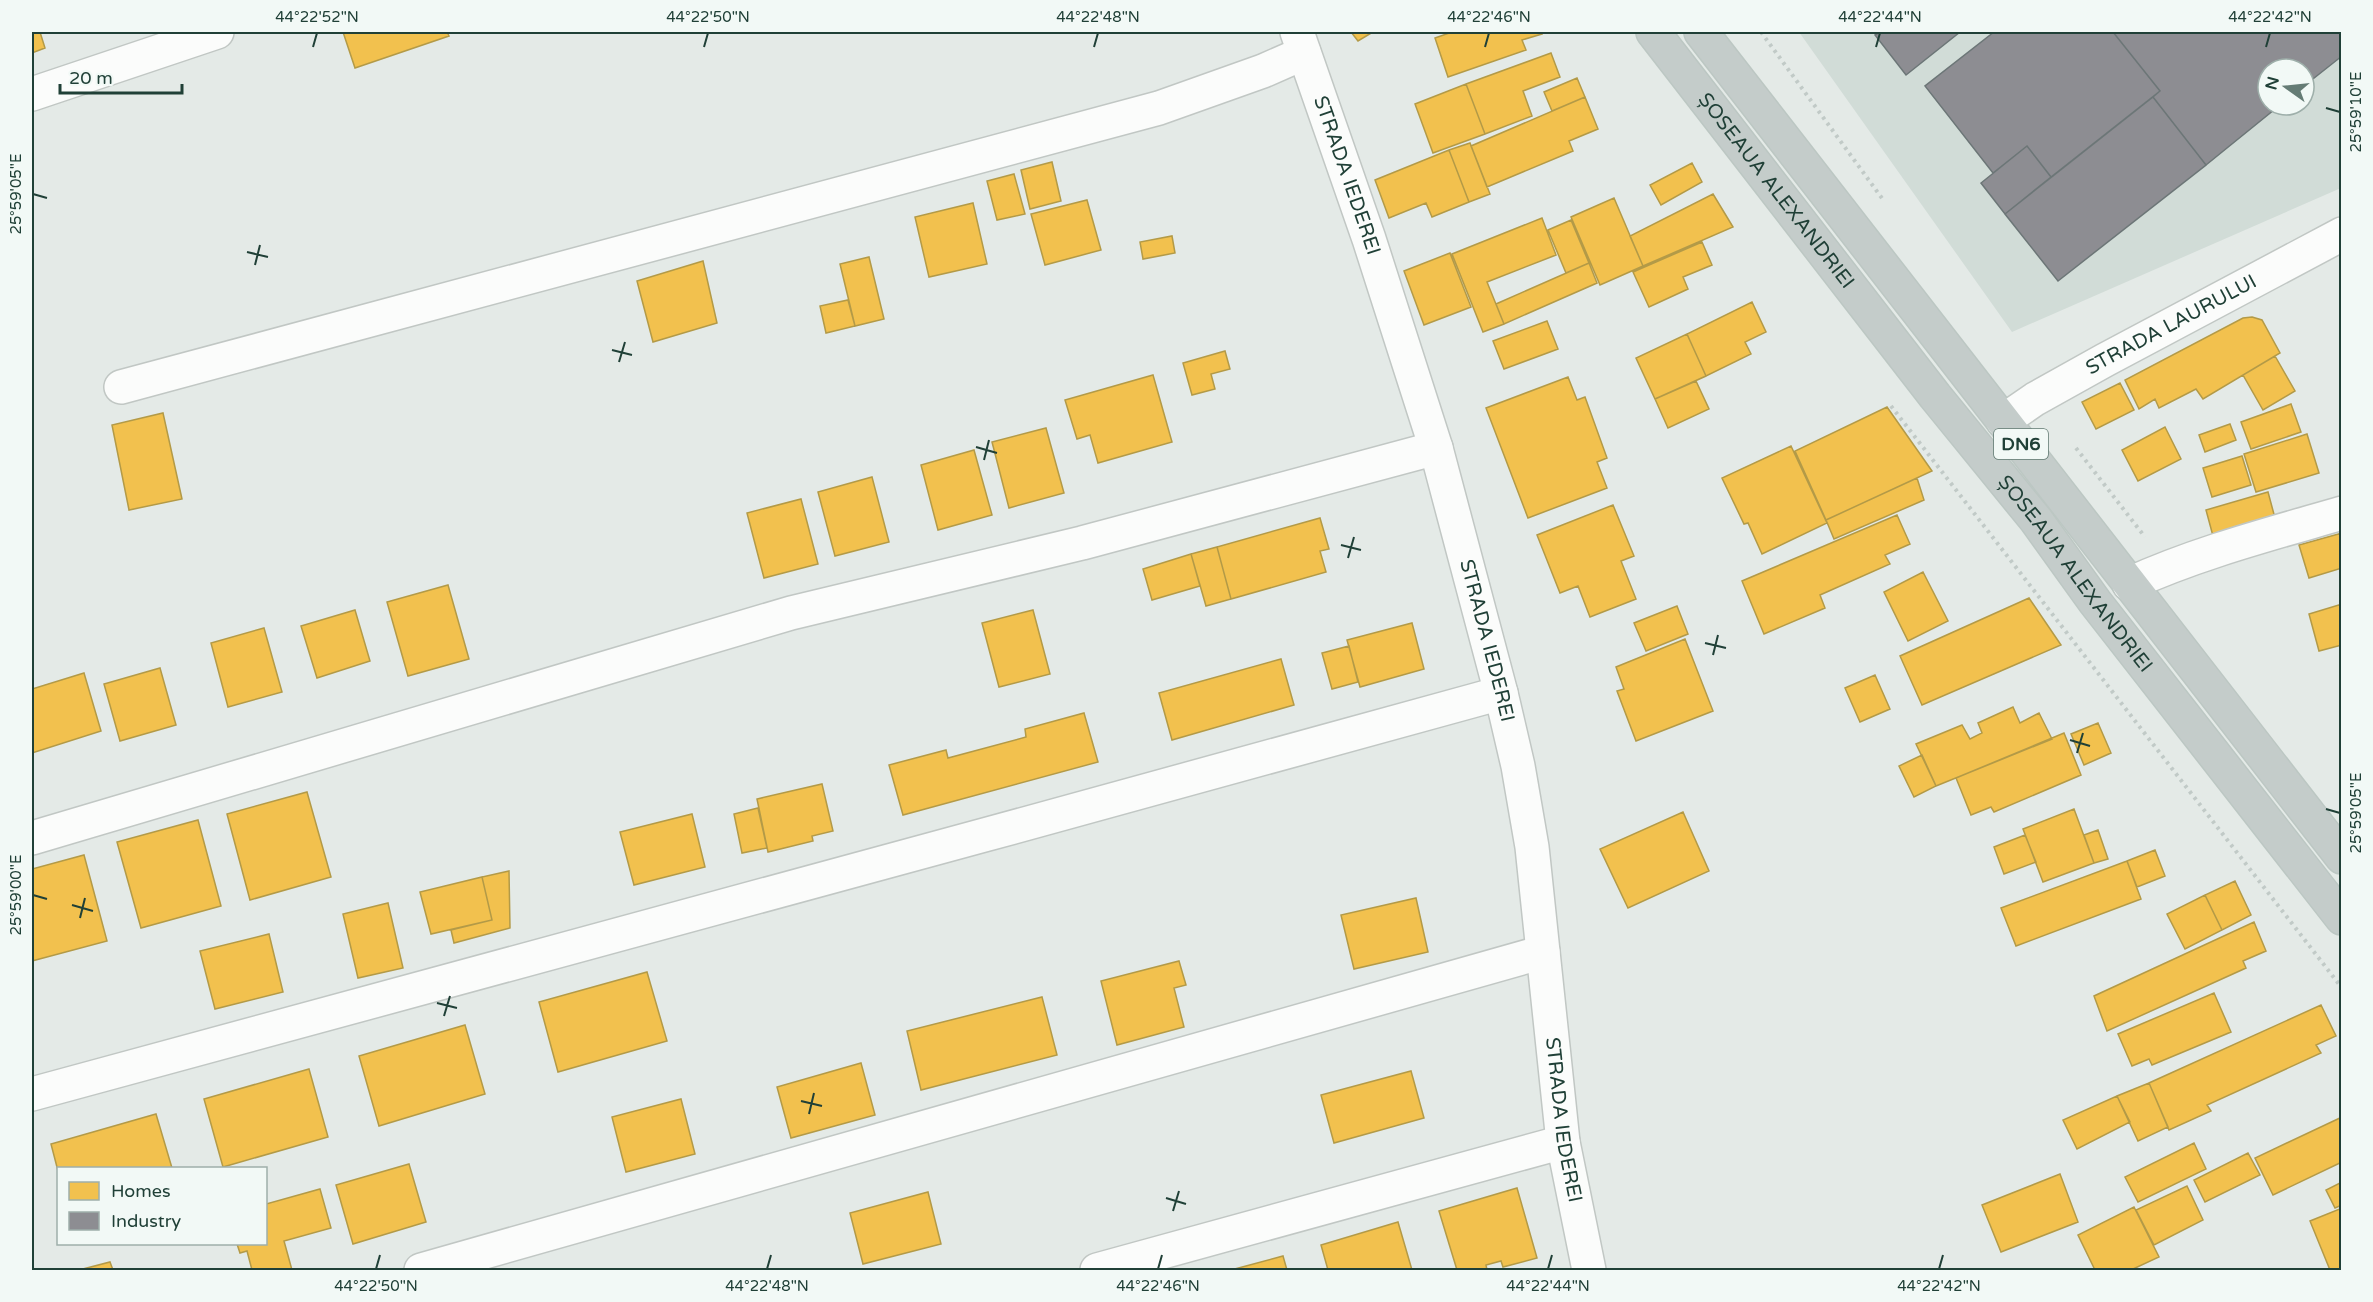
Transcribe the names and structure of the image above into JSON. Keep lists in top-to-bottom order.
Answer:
{
  "streets": {
    "highway": ["ȘOSEAUA ALEXANDRIEI", "DN6"],
    "street": ["STRADA IEDEREI", "STRADA LAURULUI"]
  },
  "crossings": [
    ["ȘOSEAUA ALEXANDRIEI", "STRADA LAURULUI"]
  ],
  "legend": ["Homes", "Industry"],
  "scale_bar": "20 m",
  "north": "left",
  "coordinates": [
    "44°22'52\"N",
    "44°22'50\"N",
    "44°22'48\"N",
    "44°22'46\"N",
    "44°22'44\"N",
    "44°22'42\"N",
    "25°59'10\"E",
    "25°59'05\"E",
    "25°59'00\"E"
  ]
}
